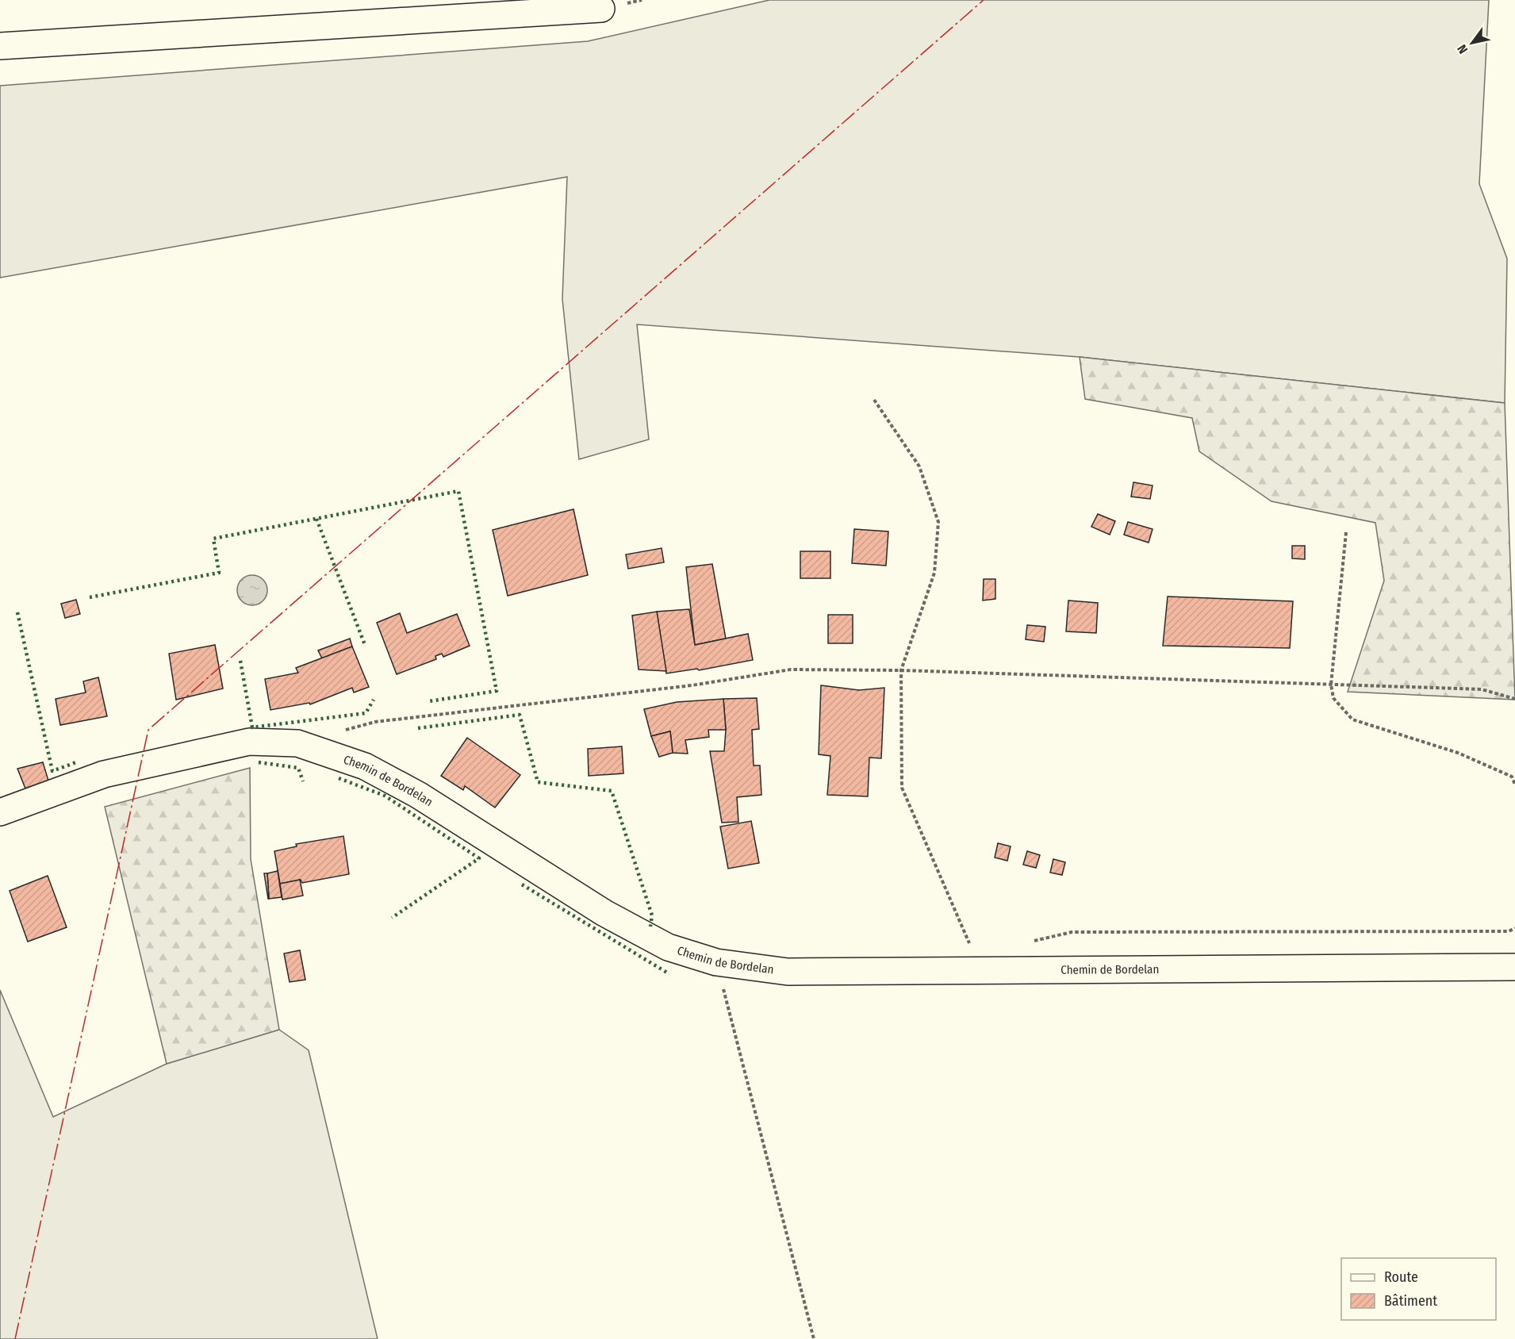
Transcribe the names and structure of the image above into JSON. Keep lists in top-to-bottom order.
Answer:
{
  "streets": {
    "street": ["Chemin de Bordelan"]
  },
  "legend": ["Route", "Bâtiment"],
  "north": "bottom left"
}
